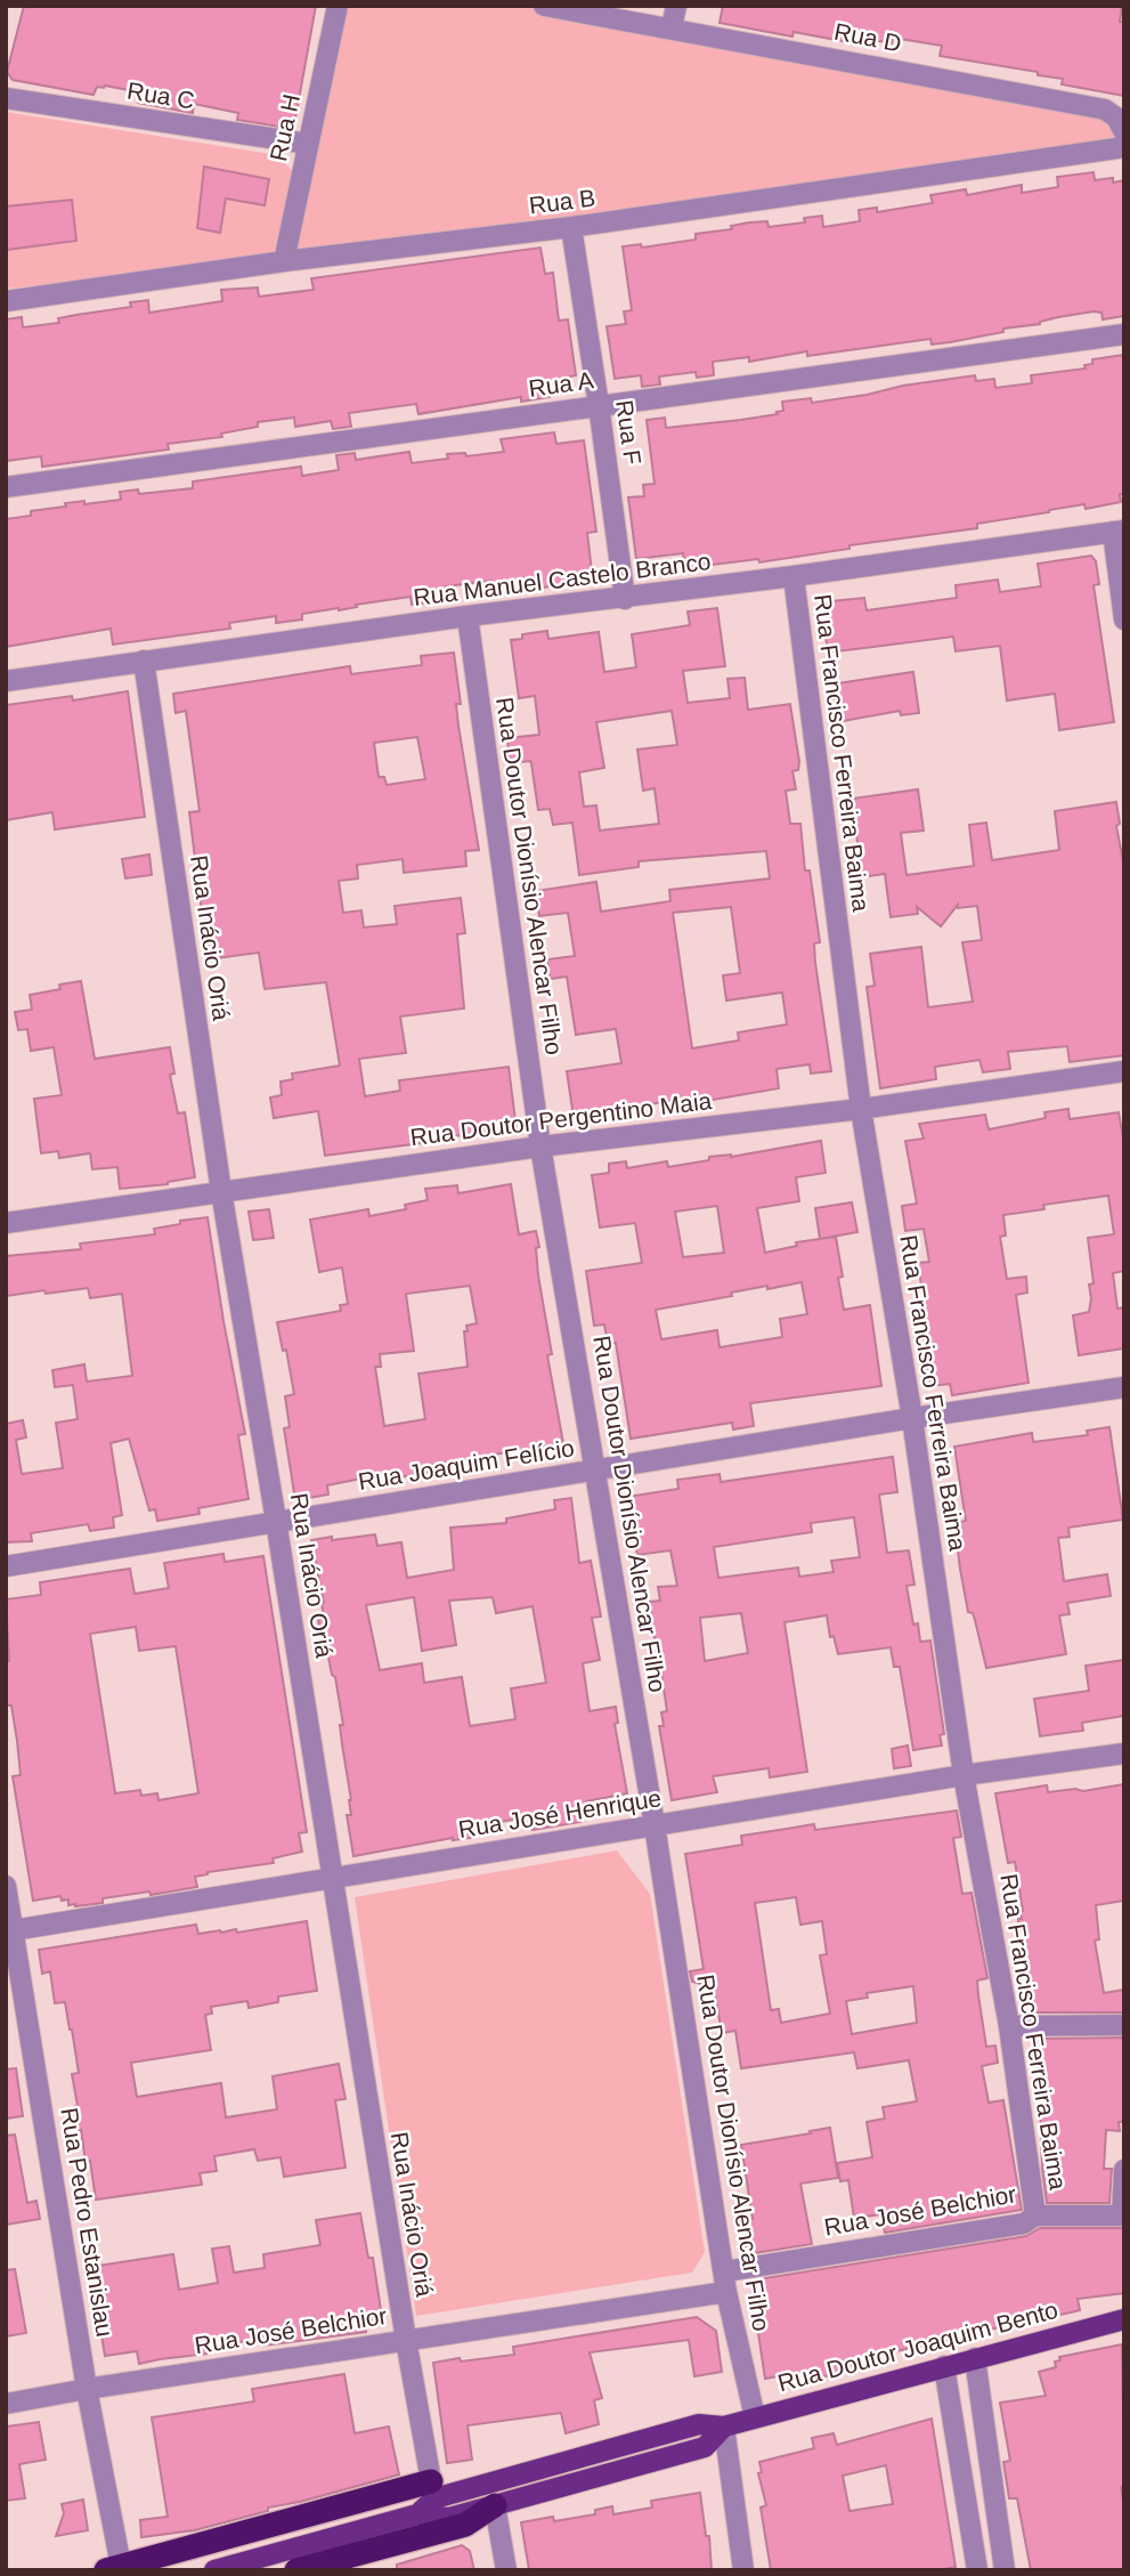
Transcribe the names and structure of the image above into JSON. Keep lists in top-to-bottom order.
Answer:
{
  "streets": {
    "main road": ["Rua Doutor Joaquim Bento"],
    "street": [
      "Rua D",
      "Rua C",
      "Rua H",
      "Rua B",
      "Rua A",
      "Rua F",
      "Rua Manuel Castelo Branco",
      "Rua Francisco Ferreira Baima",
      "Rua Doutor Dionísio Alencar Filho",
      "Rua Inácio Oriá",
      "Rua Doutor Pergentino Maia",
      "Rua Joaquim Felício",
      "Rua José Henrique",
      "Rua José Belchior",
      "Rua Pedro Estanislau"
    ]
  },
  "crossings": [
    ["Rua C", "Rua H"],
    ["Rua H", "Rua B"],
    ["Rua B", "Rua F"],
    ["Rua A", "Rua F"],
    ["Rua F", "Rua Manuel Castelo Branco"],
    ["Rua Manuel Castelo Branco", "Rua Francisco Ferreira Baima"],
    ["Rua Manuel Castelo Branco", "Rua Doutor Dionísio Alencar Filho"],
    ["Rua Manuel Castelo Branco", "Rua Inácio Oriá"],
    ["Rua Francisco Ferreira Baima", "Rua Doutor Pergentino Maia"],
    ["Rua Francisco Ferreira Baima", "Rua Joaquim Felício"],
    ["Rua Francisco Ferreira Baima", "Rua José Henrique"],
    ["Rua Francisco Ferreira Baima", "Rua José Belchior"],
    ["Rua Doutor Dionísio Alencar Filho", "Rua Doutor Pergentino Maia"],
    ["Rua Doutor Dionísio Alencar Filho", "Rua Joaquim Felício"],
    ["Rua Doutor Dionísio Alencar Filho", "Rua José Henrique"],
    ["Rua Doutor Dionísio Alencar Filho", "Rua José Belchior"],
    ["Rua Doutor Dionísio Alencar Filho", "Rua Doutor Joaquim Bento"],
    ["Rua Inácio Oriá", "Rua Doutor Pergentino Maia"],
    ["Rua Inácio Oriá", "Rua Joaquim Felício"],
    ["Rua Inácio Oriá", "Rua José Henrique"],
    ["Rua Inácio Oriá", "Rua José Belchior"],
    ["Rua Inácio Oriá", "Rua Doutor Joaquim Bento"],
    ["Rua José Henrique", "Rua Pedro Estanislau"],
    ["Rua José Belchior", "Rua Pedro Estanislau"]
  ]
}
